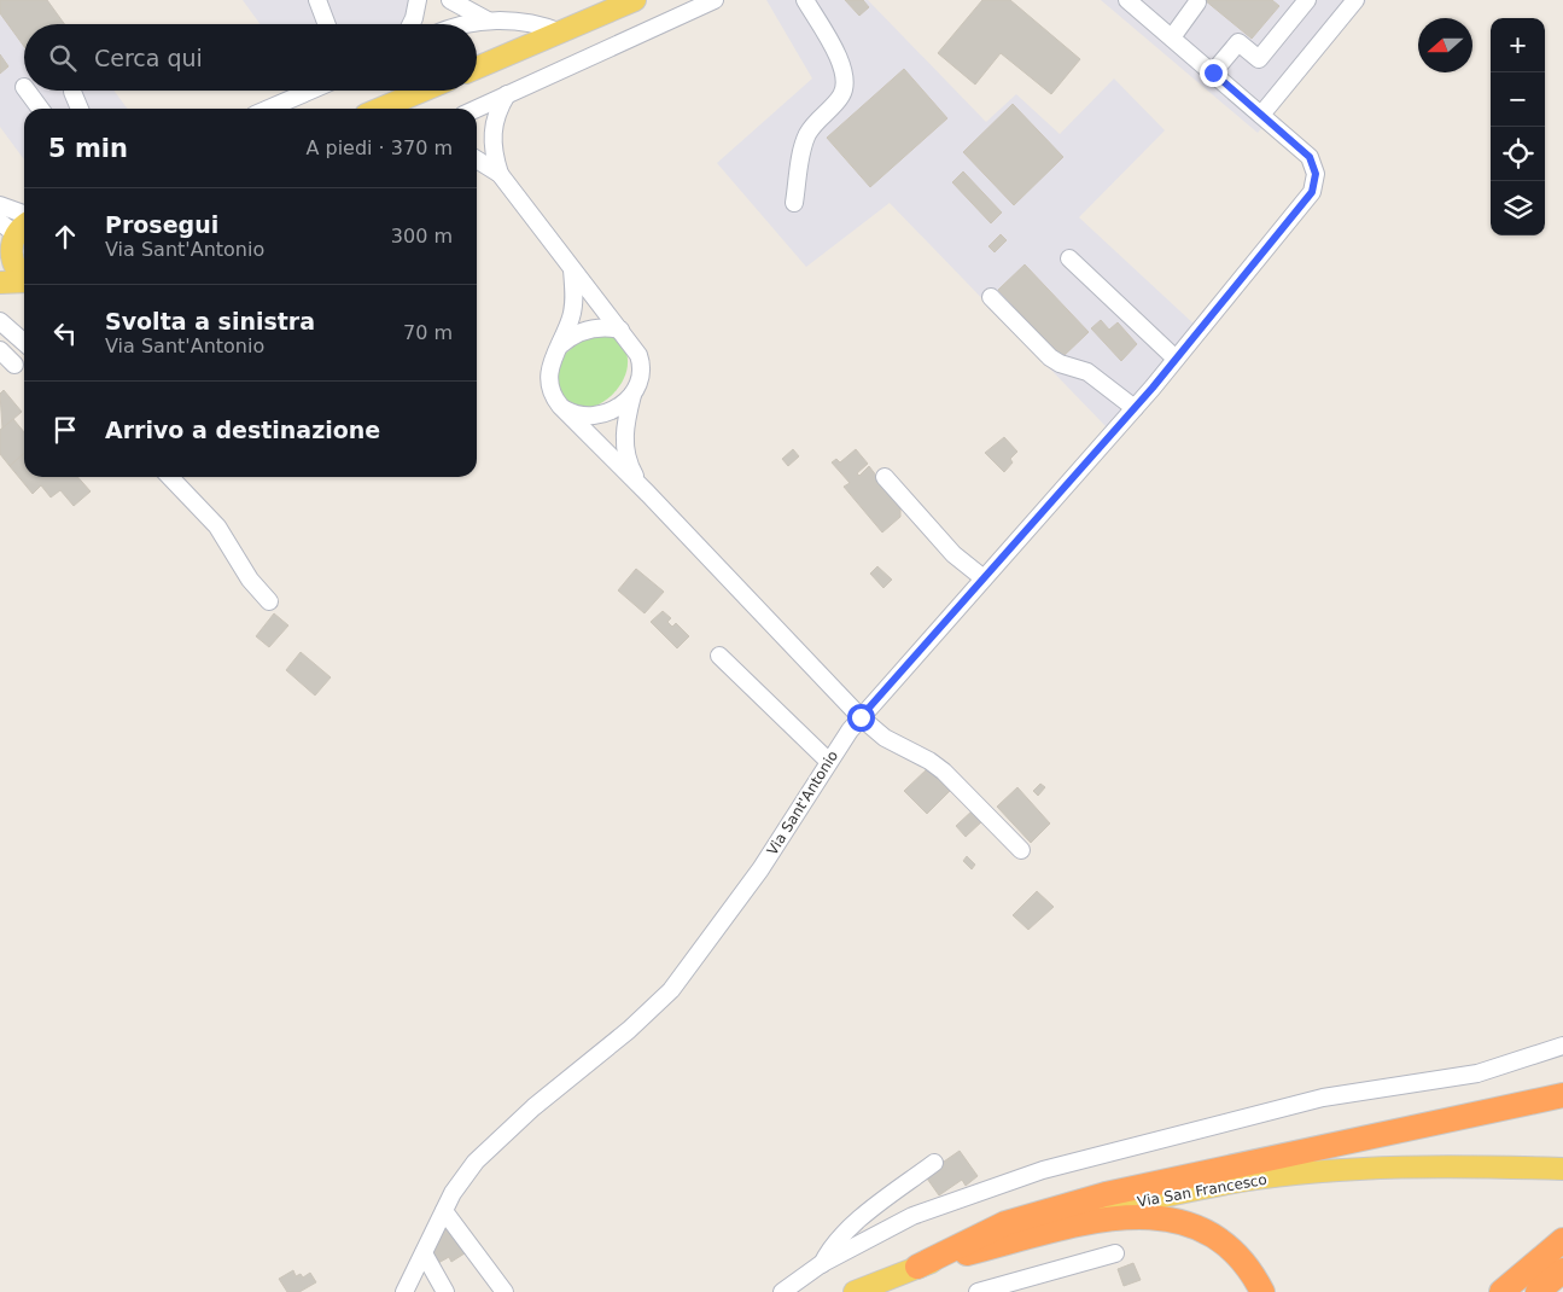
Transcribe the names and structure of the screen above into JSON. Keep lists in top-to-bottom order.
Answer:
{
  "streets": {
    "main road": ["Via San Francesco"],
    "street": ["Via Sant'Antonio"]
  },
  "north": "left",
  "page": {
    "map_buttons": ["+", "−"],
    "search": "Cerca qui",
    "heading": ["5 min", "A piedi · 370 m"],
    "list": [
      ["Prosegui", "Via Sant'Antonio", "300 m"],
      ["Svolta a sinistra", "Via Sant'Antonio", "70 m"],
      "Arrivo a destinazione"
    ]
  }
}
